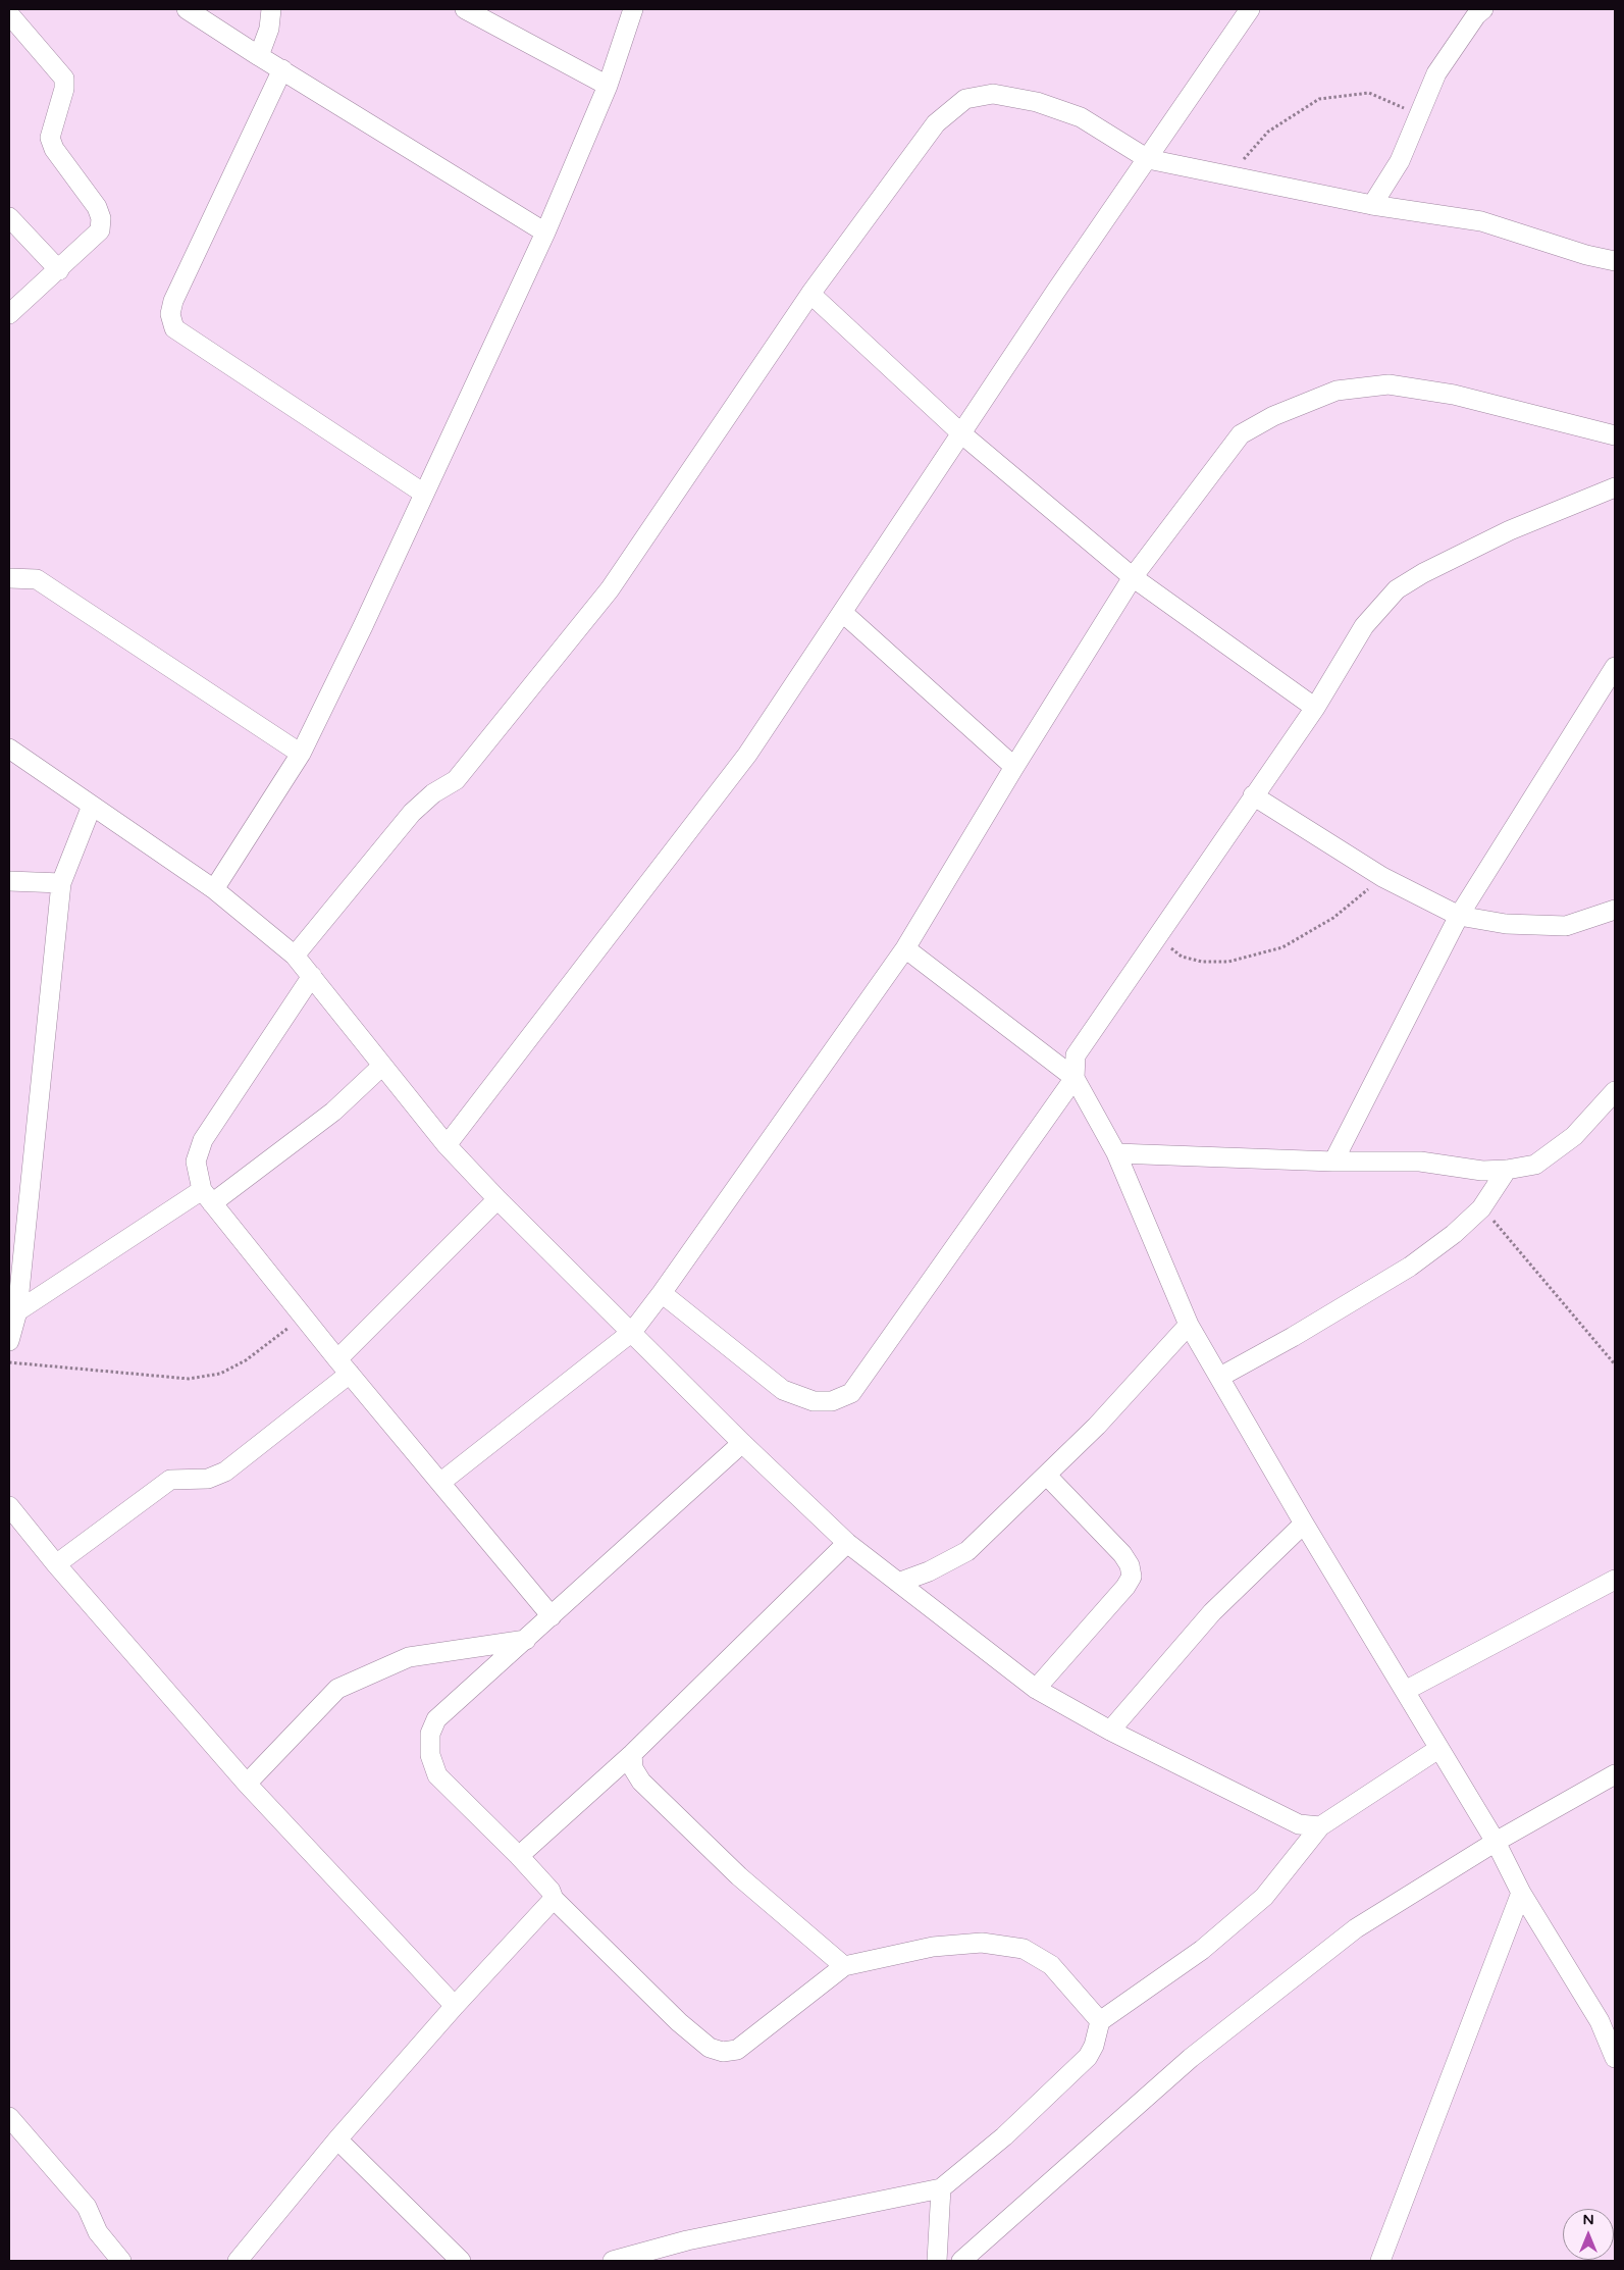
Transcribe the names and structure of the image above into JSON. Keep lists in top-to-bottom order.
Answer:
{
  "north": "top"
}
